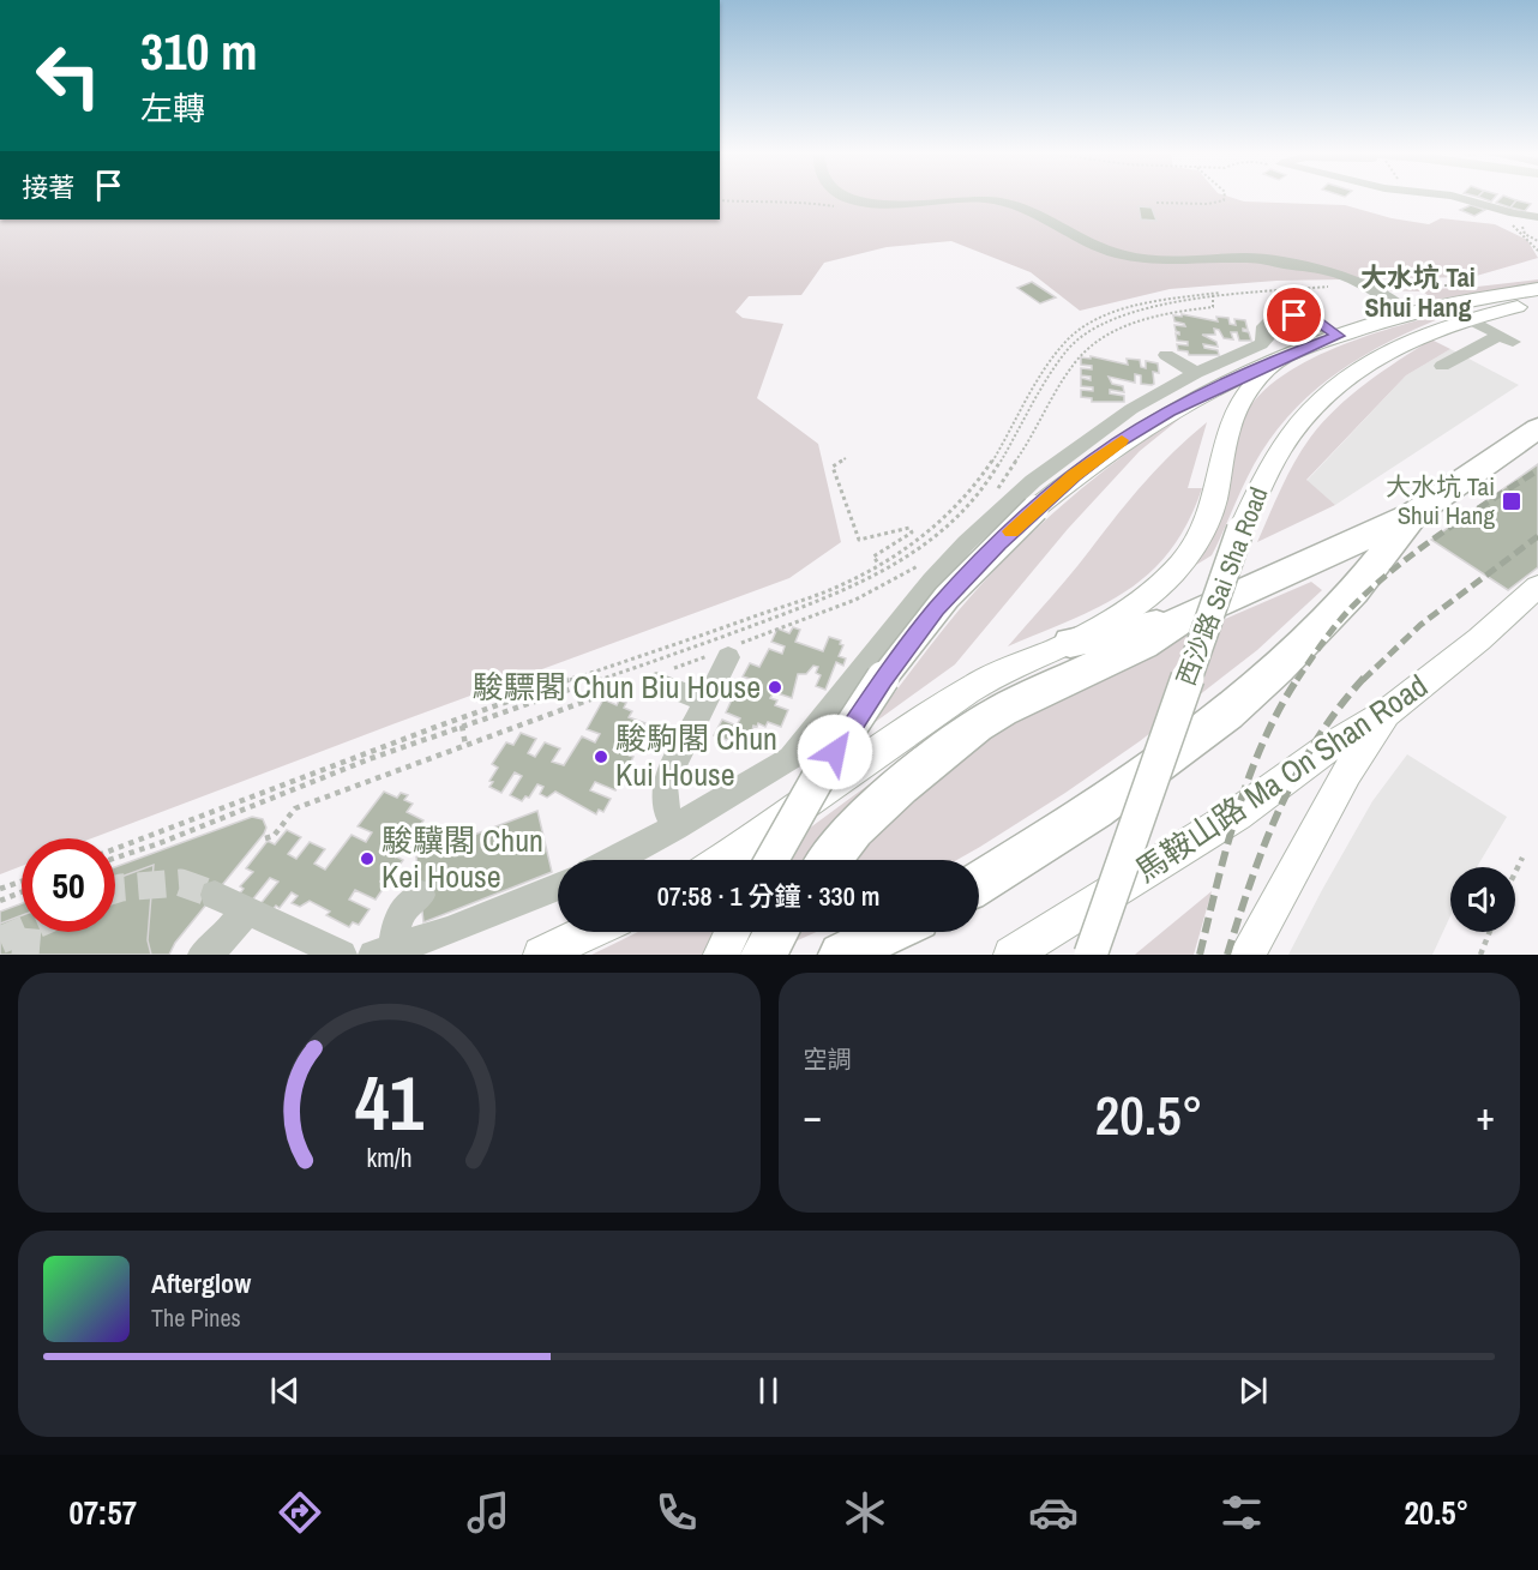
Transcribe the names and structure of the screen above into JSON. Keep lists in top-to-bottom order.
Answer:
{
  "streets": {
    "main road": ["西沙路 Sai Sha Road", "馬鞍山路 Ma On Shan Road"]
  },
  "districts": ["大水坑 Tai Shui Hang"],
  "places": {
    "transit": ["大水坑 Tai Shui Hang"],
    "other": ["駿驃閣 Chun Biu House", "駿駒閣 Chun Kui House", "駿驥閣 Chun Kei House"]
  },
  "page": {
    "turn": ["310 m", "左轉"],
    "then": "接著",
    "limit": "50",
    "trip": "07:58 · 1 分鐘 · 330 m",
    "tile": "空調",
    "heat": ["−", "20.5°", "+"],
    "song": ["Afterglow", "The Pines"],
    "tabs": ["07:57", "20.5°"],
    "gauge": ["41", "km/h"]
  }
}
